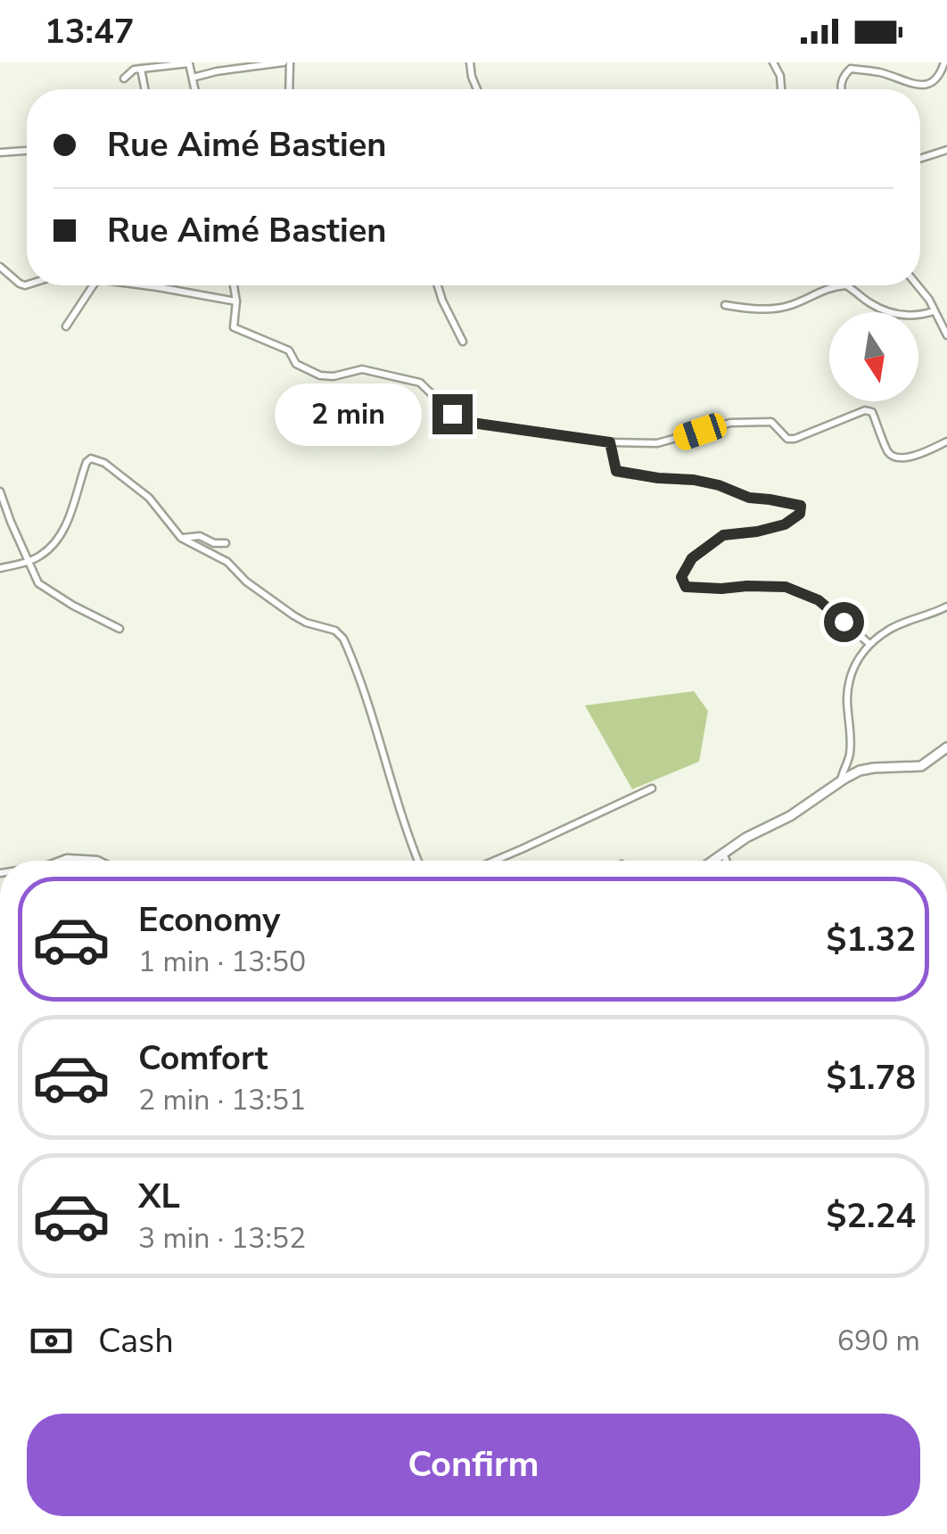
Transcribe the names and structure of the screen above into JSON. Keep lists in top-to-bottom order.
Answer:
{
  "north": "bottom",
  "page": {
    "status": "13:47",
    "banner": ["Rue Aimé Bastien", "Rue Aimé Bastien"],
    "bubble": "2 min",
    "list": [
      {
        "name": "Economy",
        "note": "1 min · 13:50",
        "value": "$1.32"
      },
      {
        "name": "Comfort",
        "note": "2 min · 13:51",
        "value": "$1.78"
      },
      {
        "name": "XL",
        "note": "3 min · 13:52",
        "value": "$2.24"
      }
    ],
    "pay": ["Cash", "690 m"],
    "buttons": "Confirm"
  }
}
